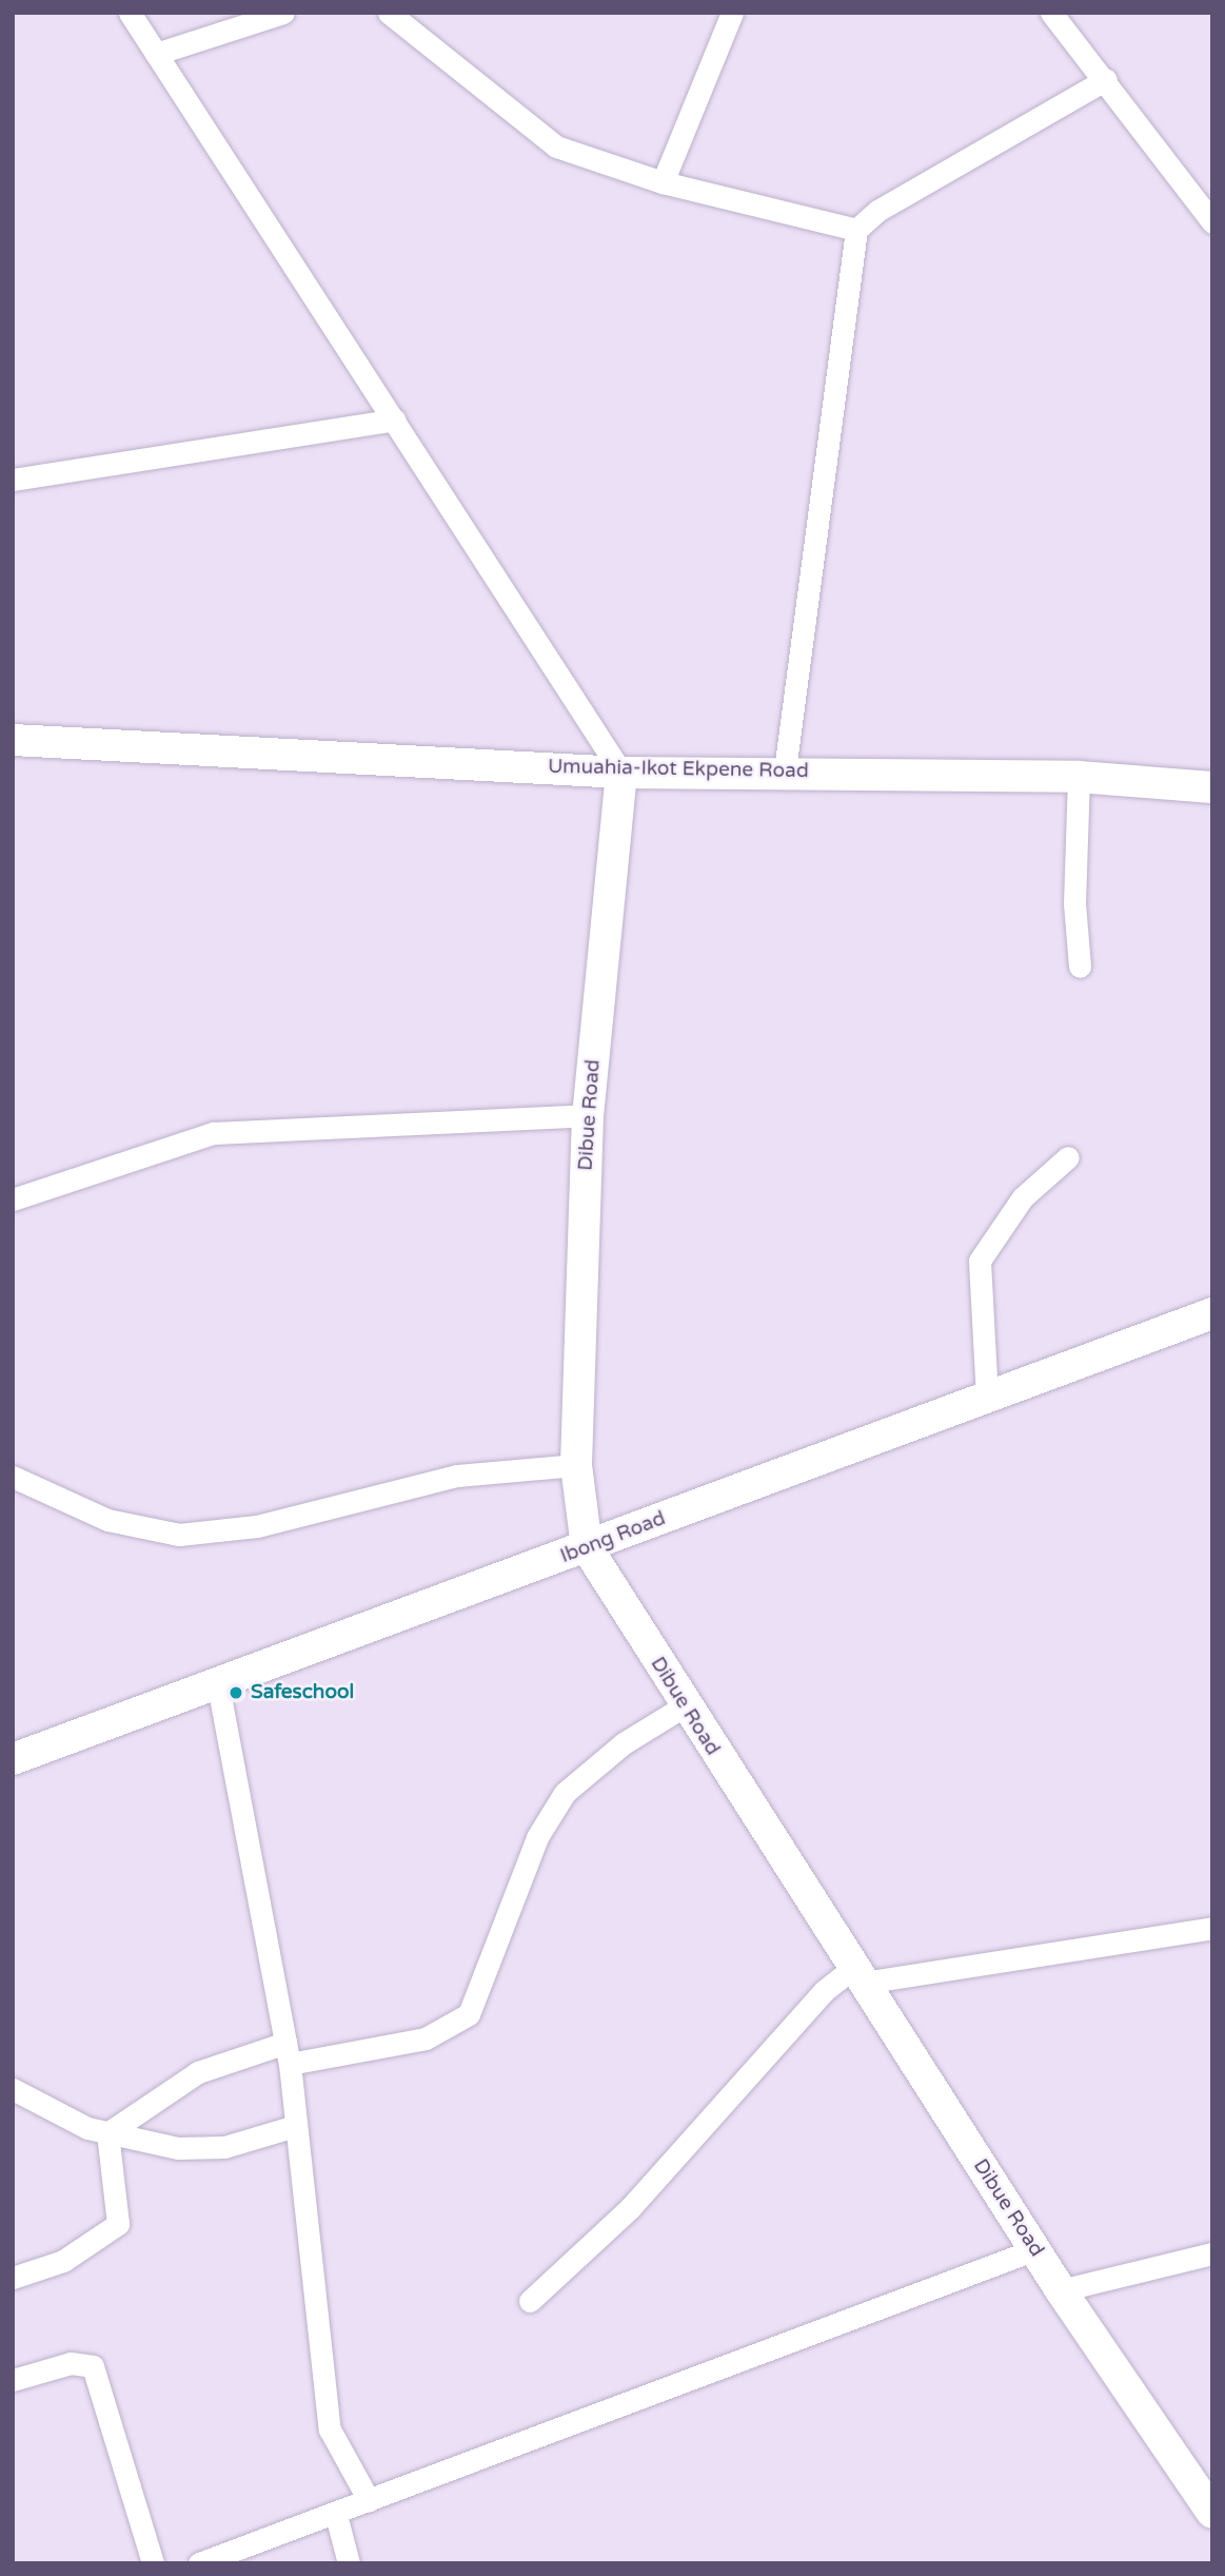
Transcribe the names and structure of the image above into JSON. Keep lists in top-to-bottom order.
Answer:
{
  "streets": {
    "street": ["Umuahia-Ikot Ekpene Road", "Dibue Road", "Ibong Road"]
  },
  "crossings": [
    ["Umuahia-Ikot Ekpene Road", "Dibue Road"],
    ["Dibue Road", "Ibong Road"]
  ],
  "places": ["Safeschool"]
}
